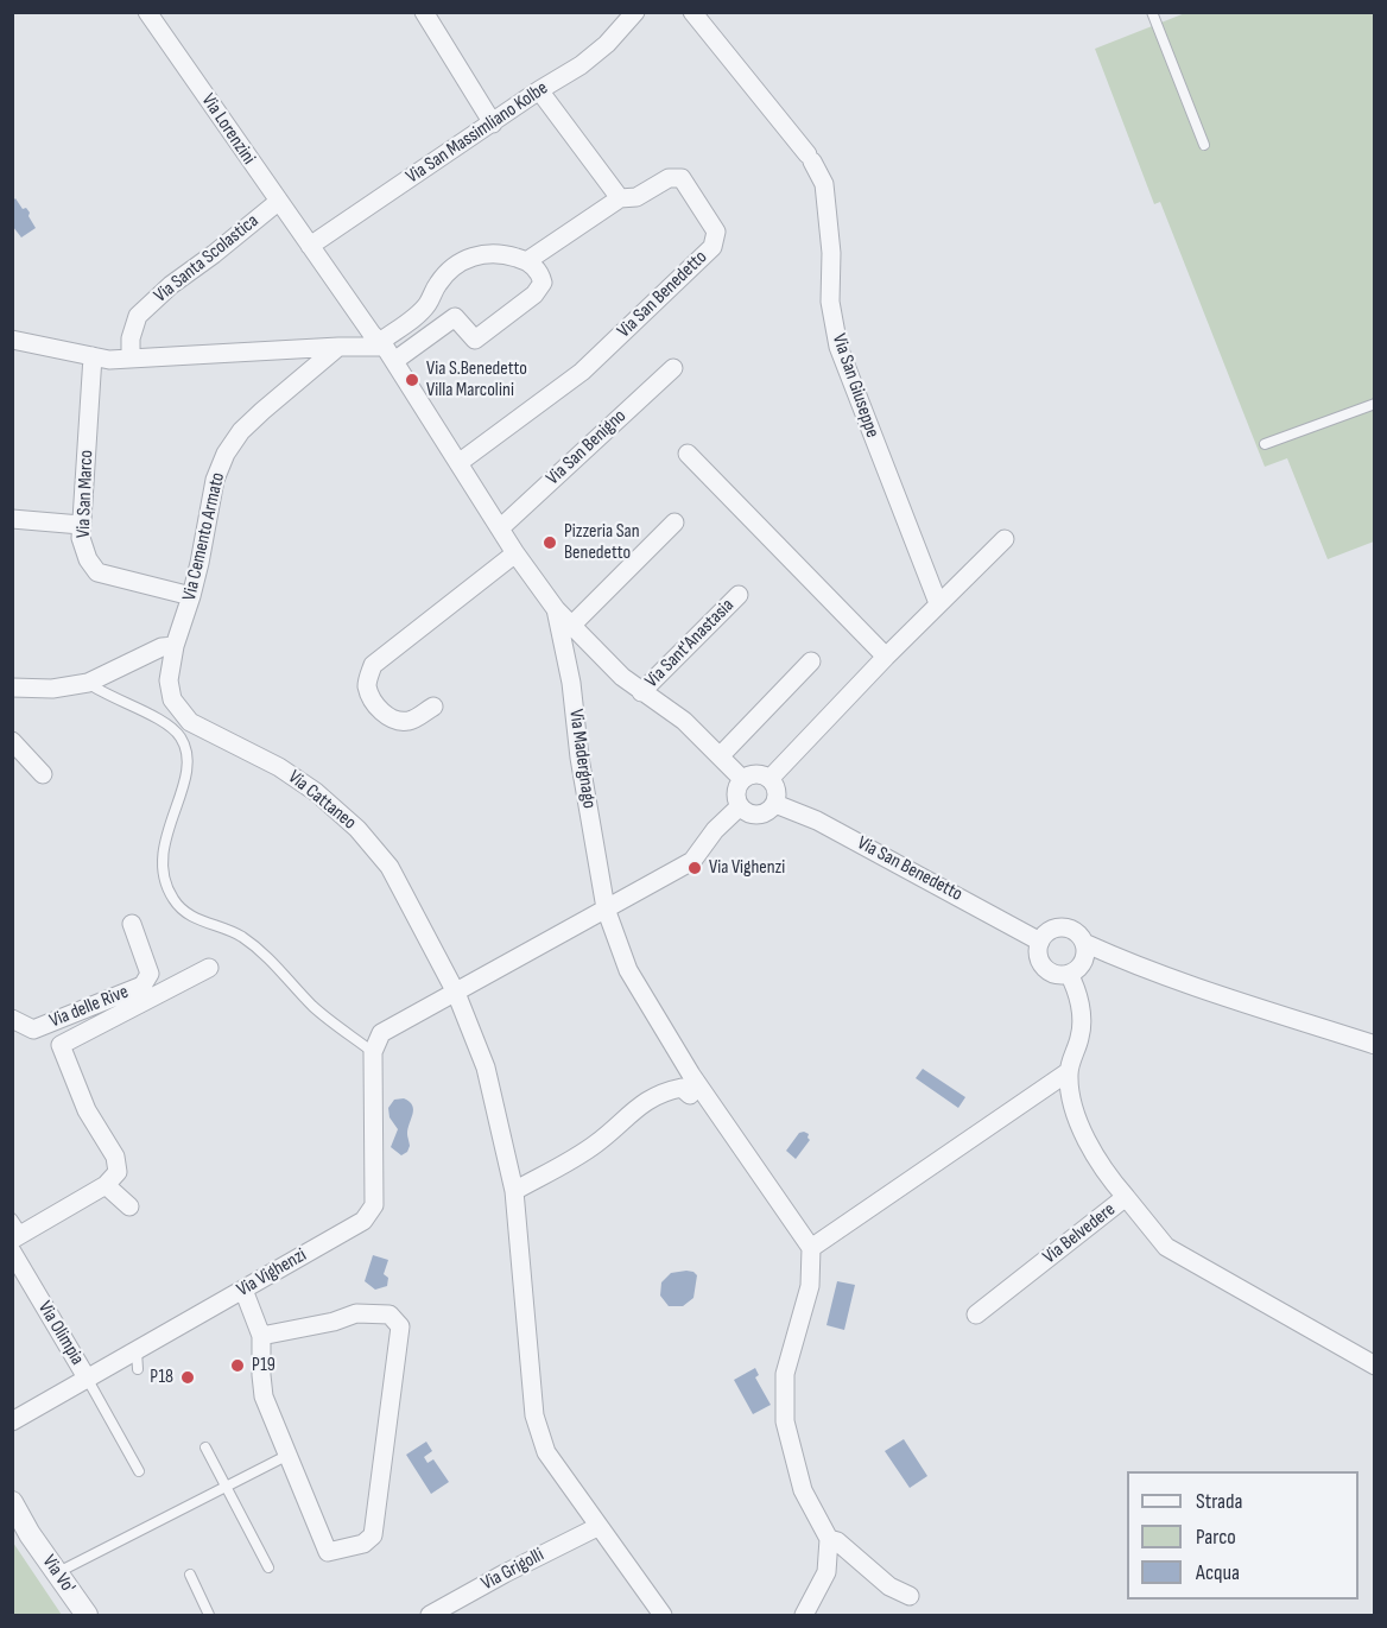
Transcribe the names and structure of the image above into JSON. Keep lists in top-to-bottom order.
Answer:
{
  "streets": {
    "street": [
      "Via Lorenzini",
      "Via San Massimliano Kolbe",
      "Via Santa Scolastica",
      "Via San Benedetto",
      "Via San Giuseppe",
      "Via San Benigno",
      "Via San Marco",
      "Via Cemento Armato",
      "Via Sant'Anastasia",
      "Via Madergnago",
      "Via Cattaneo",
      "Via delle Rive",
      "Via Belvedere",
      "Via Vighenzi",
      "Via Olimpia",
      "Via Grigolli",
      "Via Vo'"
    ]
  },
  "crossings": [
    ["Via Lorenzini", "Via San Massimliano Kolbe"],
    ["Via Lorenzini", "Via Santa Scolastica"],
    ["Via San Benedetto", "Via Belvedere"],
    ["Via San Marco", "Via Cemento Armato"],
    ["Via Cemento Armato", "Via Cattaneo"],
    ["Via Cattaneo", "Via Grigolli"],
    ["Via Vighenzi", "Via Olimpia"]
  ],
  "places": [
    "Via S.Benedetto Villa Marcolini",
    "Pizzeria San Benedetto",
    "Via Vighenzi",
    "P19",
    "P18"
  ],
  "legend": ["Strada", "Parco", "Acqua"]
}
